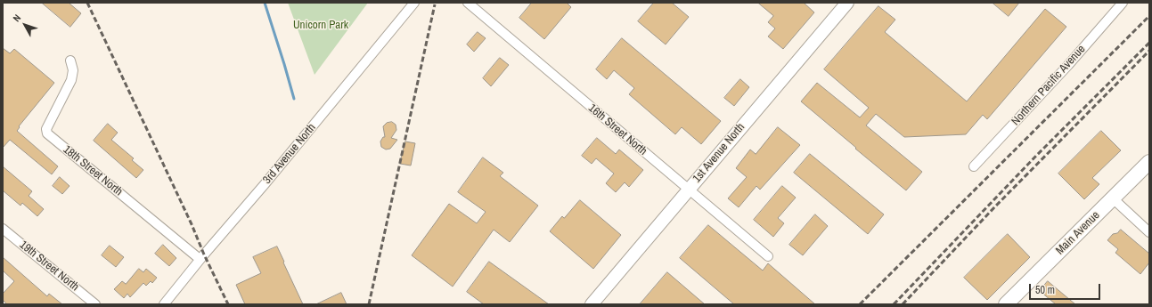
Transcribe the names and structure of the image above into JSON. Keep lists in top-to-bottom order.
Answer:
{
  "streets": {
    "main road": ["Main Avenue"],
    "street": [
      "Northern Pacific Avenue",
      "16th Street North",
      "1st Avenue North",
      "3rd Avenue North",
      "18th Street North",
      "19th Street North"
    ]
  },
  "crossings": [
    ["16th Street North", "1st Avenue North"],
    ["3rd Avenue North", "18th Street North"]
  ],
  "parks": ["Unicorn Park"],
  "scale_bar": "50 m",
  "north": "top left"
}
